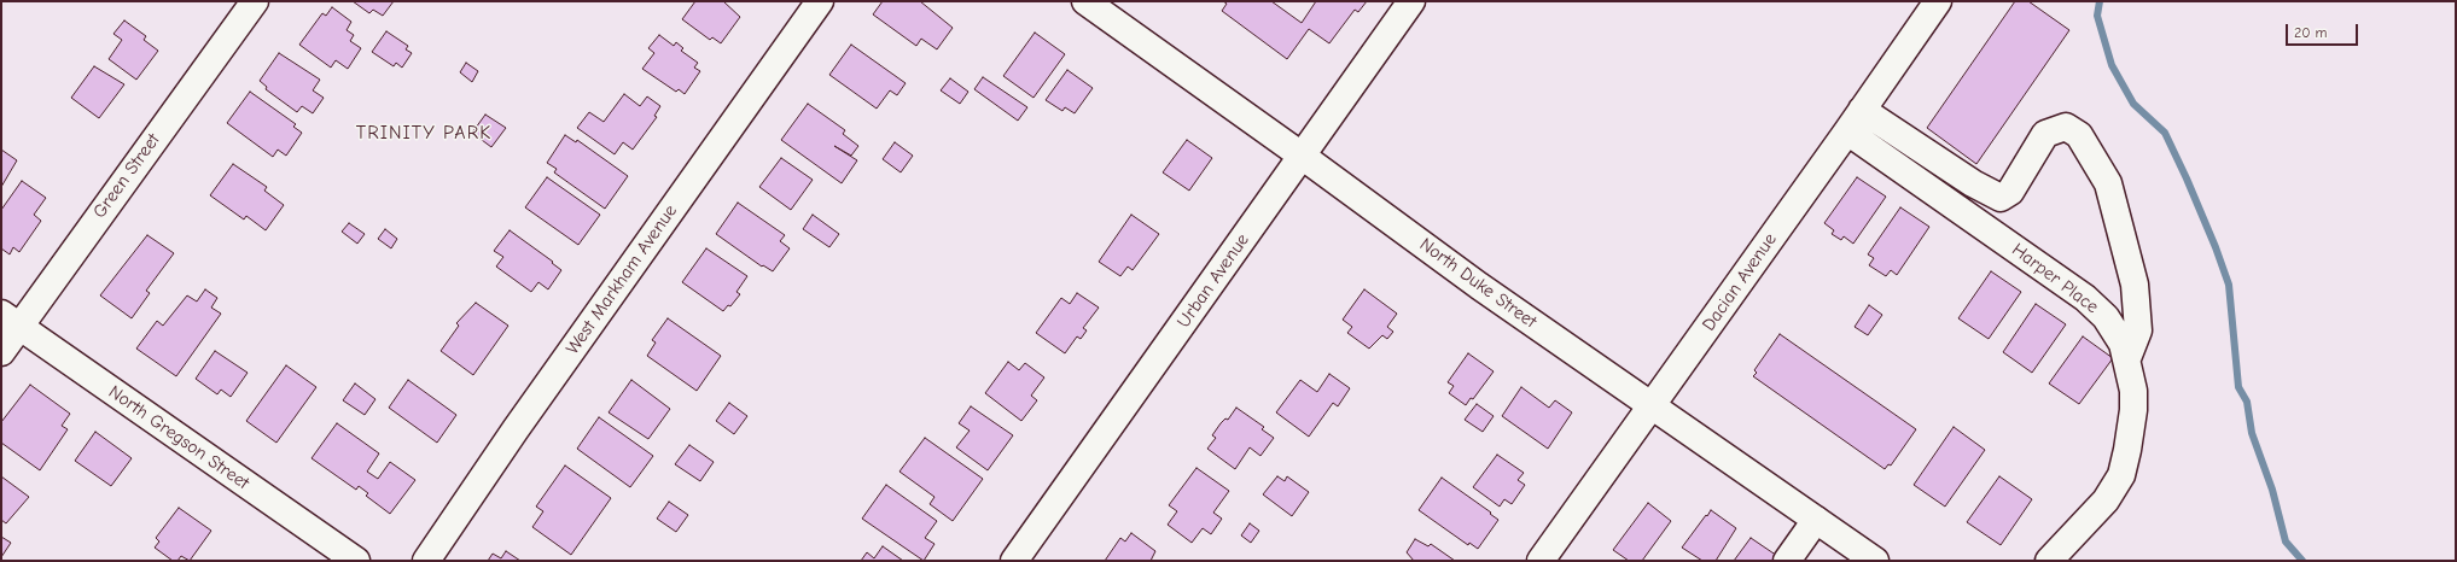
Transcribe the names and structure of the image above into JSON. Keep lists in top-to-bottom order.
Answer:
{
  "streets": {
    "street": [
      "Green Street",
      "Harper Place",
      "West Markham Avenue",
      "Urban Avenue",
      "Dacian Avenue",
      "North Duke Street",
      "North Gregson Street"
    ]
  },
  "crossings": [
    ["Green Street", "North Gregson Street"],
    ["Harper Place", "Dacian Avenue"],
    ["Urban Avenue", "North Duke Street"],
    ["Dacian Avenue", "North Duke Street"]
  ],
  "districts": ["TRINITY PARK"],
  "scale_bar": "20 m"
}
